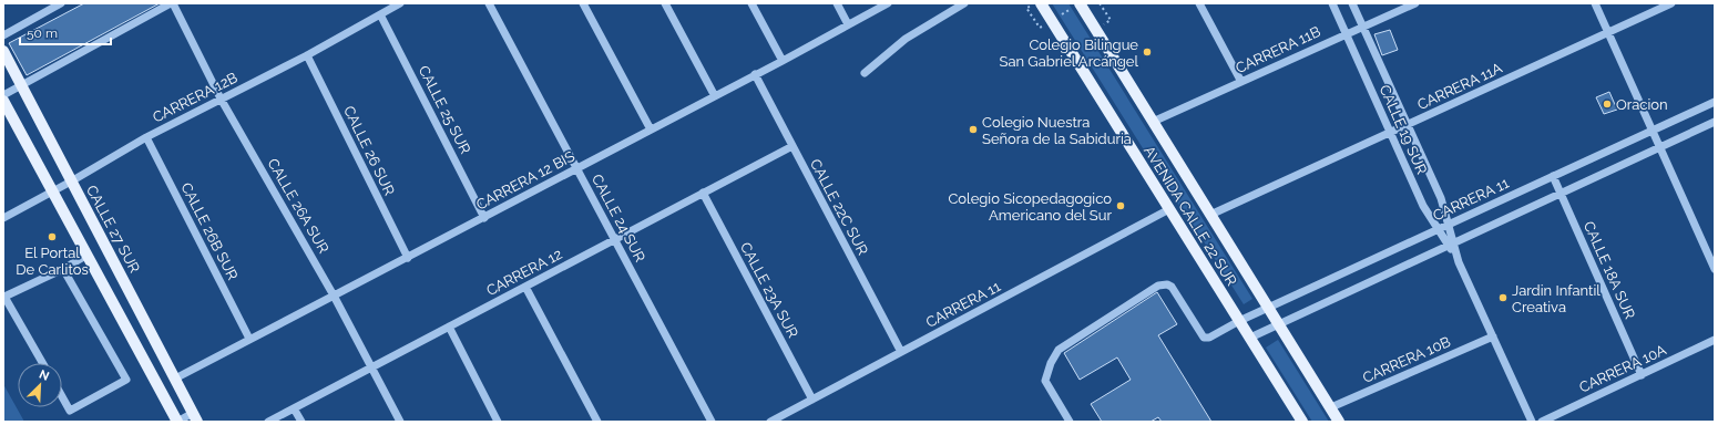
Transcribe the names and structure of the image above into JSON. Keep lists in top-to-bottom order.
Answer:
{
  "streets": {
    "main road": ["AVENIDA CALLE 22 SUR", "CALLE 27 SUR"],
    "street": [
      "CARRERA 11B",
      "CARRERA 11A",
      "CARRERA 12B",
      "CALLE 25 SUR",
      "CALLE 19 SUR",
      "CALLE 26 SUR",
      "CARRERA 12 BIS",
      "CARRERA 11",
      "CALLE 26A SUR",
      "CALLE 22C SUR",
      "CALLE 24 SUR",
      "CALLE 26B SUR",
      "CALLE 18A SUR",
      "CARRERA 12",
      "CALLE 23A SUR",
      "CARRERA 10B",
      "CARRERA 10A"
    ]
  },
  "crossings": [
    ["CARRERA 11B", "CALLE 19 SUR"],
    ["CARRERA 11B", "AVENIDA CALLE 22 SUR"],
    ["CARRERA 11A", "CALLE 19 SUR"],
    ["CARRERA 11A", "AVENIDA CALLE 22 SUR"],
    ["CARRERA 12B", "CALLE 25 SUR"],
    ["CARRERA 12B", "CALLE 26 SUR"],
    ["CARRERA 12B", "CALLE 26A SUR"],
    ["CARRERA 12B", "CALLE 27 SUR"],
    ["CARRERA 12B", "CALLE 26B SUR"],
    ["CALLE 25 SUR", "CARRERA 12 BIS"],
    ["CALLE 19 SUR", "CARRERA 11"],
    ["CALLE 19 SUR", "CARRERA 10B"],
    ["CALLE 26 SUR", "CARRERA 12 BIS"],
    ["CARRERA 12 BIS", "CALLE 26A SUR"],
    ["CARRERA 12 BIS", "CALLE 22C SUR"],
    ["CARRERA 12 BIS", "CALLE 24 SUR"],
    ["CARRERA 12 BIS", "CALLE 27 SUR"],
    ["CARRERA 12 BIS", "CALLE 26B SUR"],
    ["CARRERA 11", "CALLE 22C SUR"],
    ["CARRERA 11", "AVENIDA CALLE 22 SUR"],
    ["CARRERA 11", "CALLE 18A SUR"],
    ["CARRERA 11", "CALLE 23A SUR"],
    ["CALLE 26A SUR", "CARRERA 12"],
    ["CALLE 22C SUR", "CARRERA 12"],
    ["AVENIDA CALLE 22 SUR", "CARRERA 10B"],
    ["CALLE 24 SUR", "CARRERA 12"],
    ["CALLE 18A SUR", "CARRERA 10A"],
    ["CARRERA 12", "CALLE 23A SUR"]
  ],
  "places": [
    "Colegio Bilingue San Gabriel Arcángel",
    "Oracion",
    "Colegio Nuestra Señora de la Sabiduria",
    "Colegio Sicopedagogico Americano del Sur",
    "El Portal De Carlitos",
    "Jardin Infantil Creativa"
  ],
  "scale_bar": "50 m",
  "north": "top right"
}
